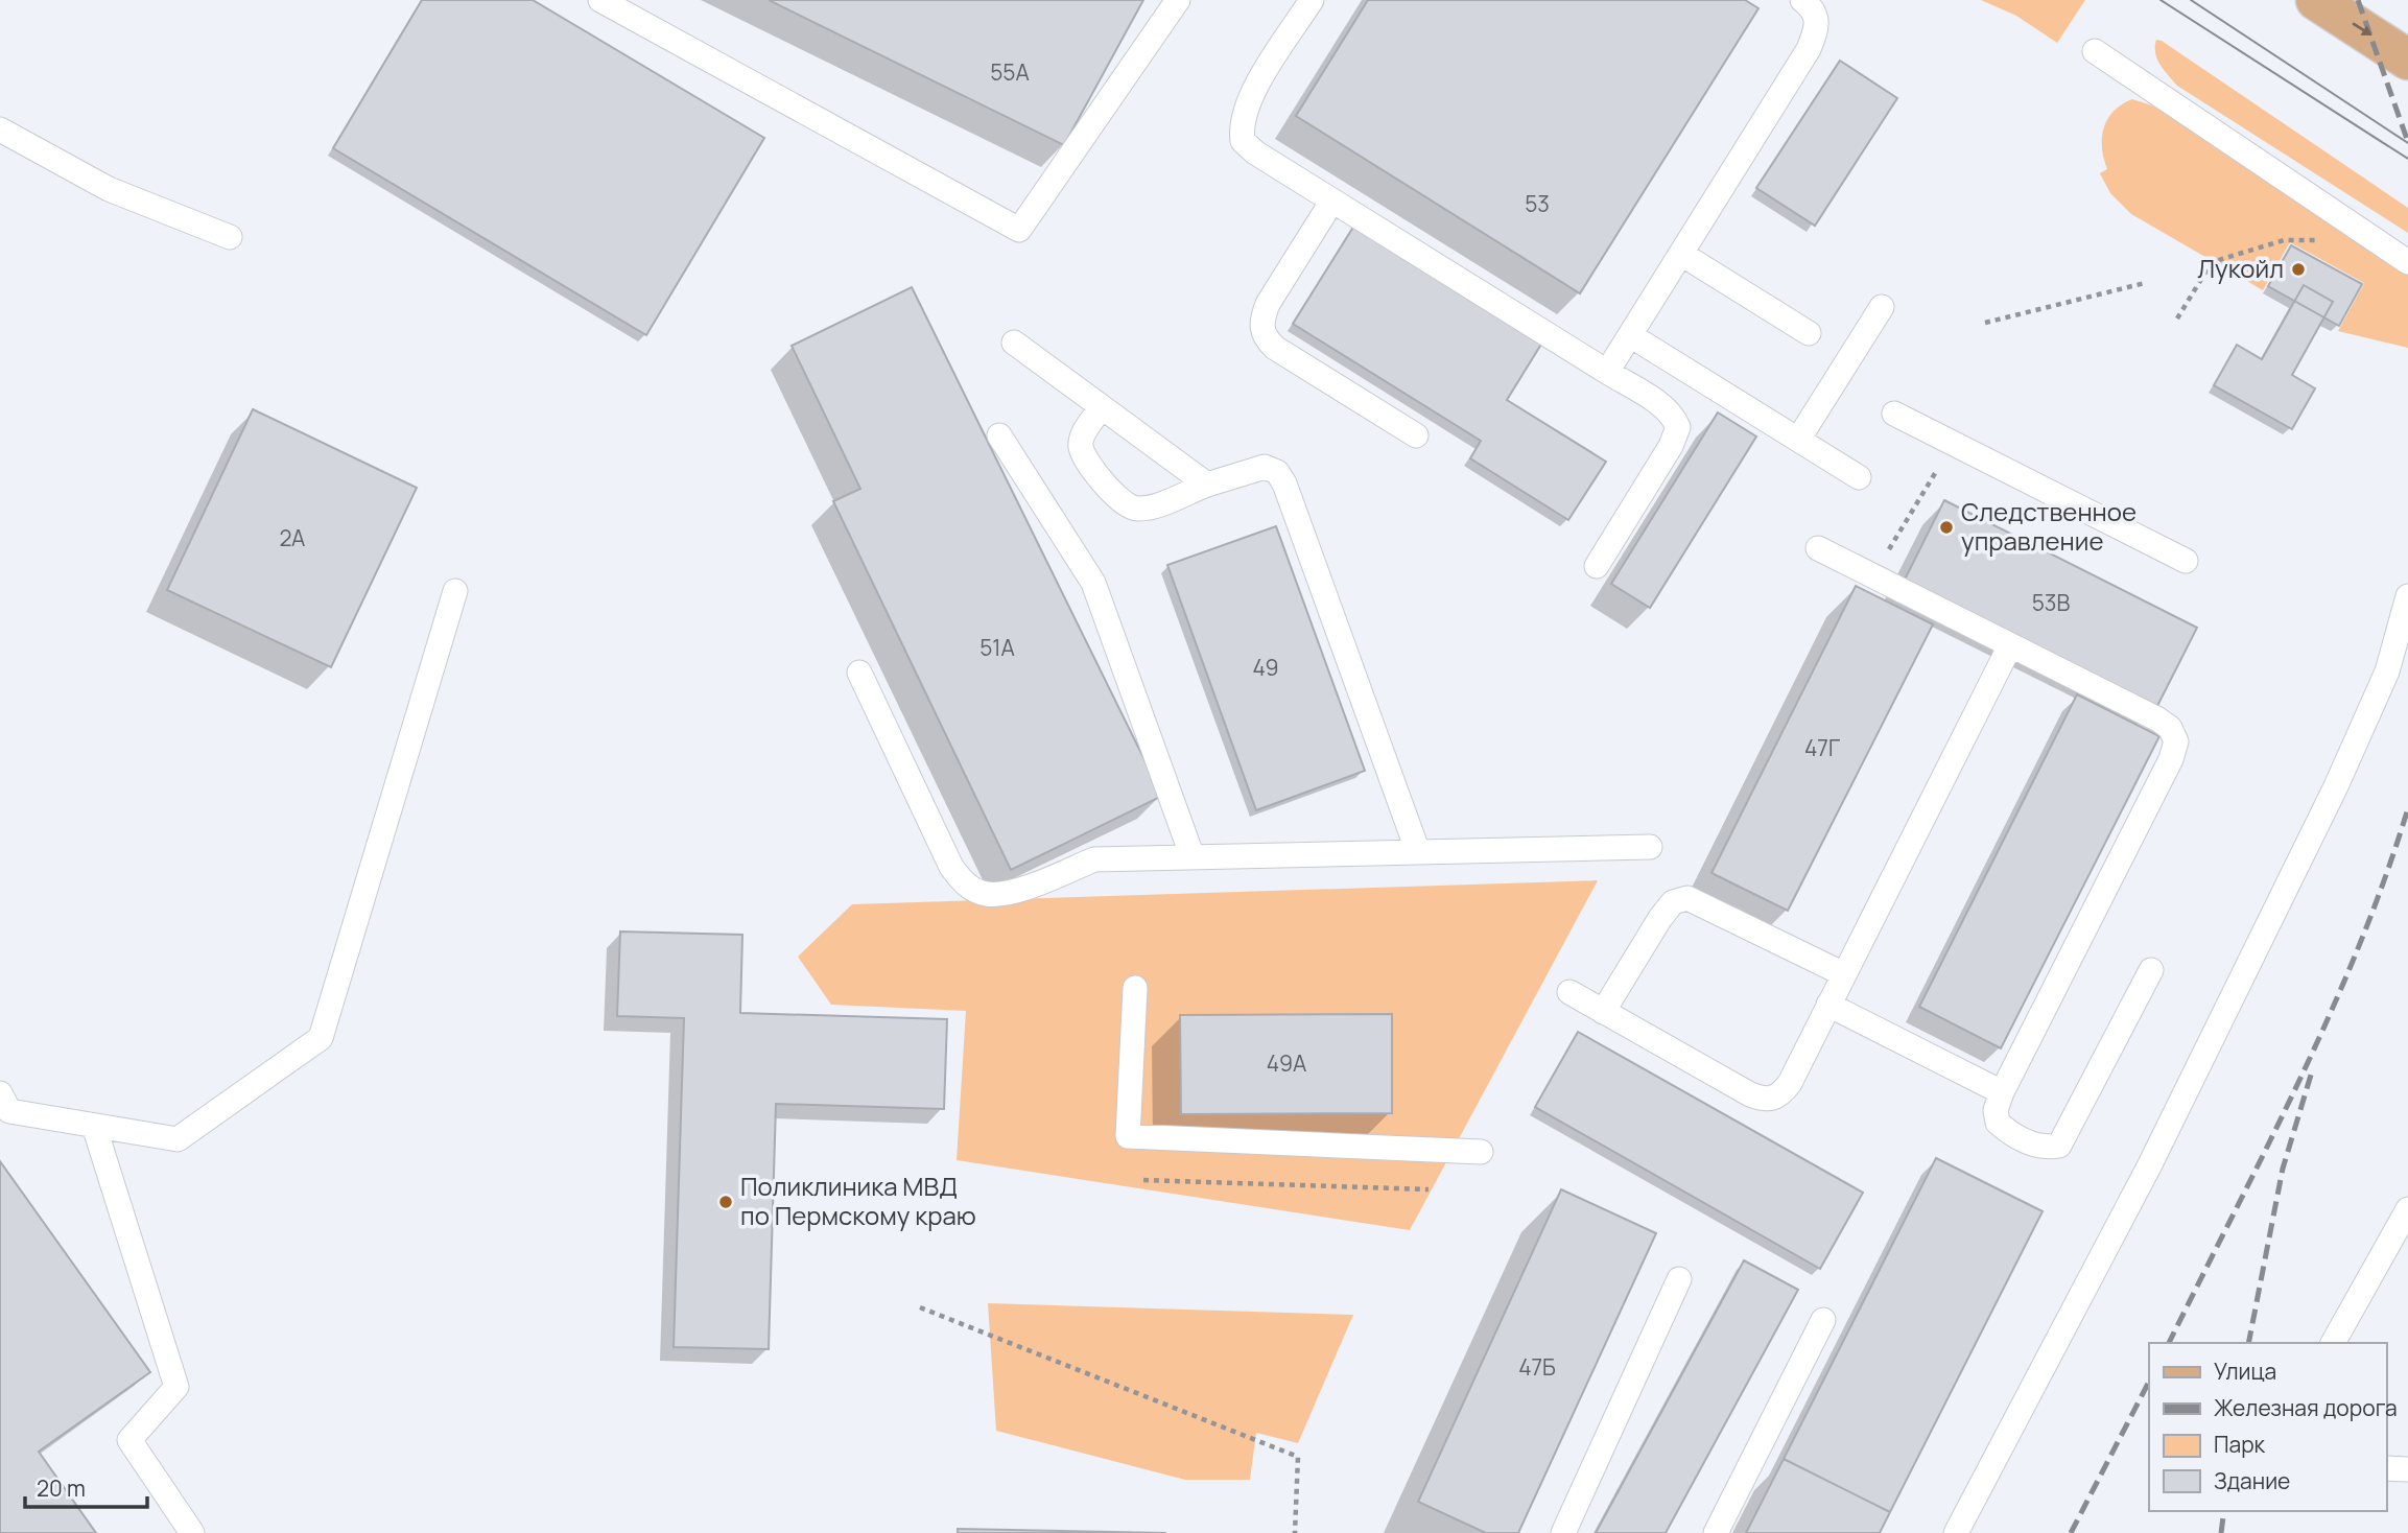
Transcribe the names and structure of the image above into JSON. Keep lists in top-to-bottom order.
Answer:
{
  "places": ["Лукойл", "Следственное управление", "Поликлиника МВД по Пермскому краю"],
  "house_numbers": [
    "55А",
    "53",
    "2А",
    "53В",
    "51А",
    "49",
    "47Г",
    "49А",
    "47Б"
  ],
  "legend": [
    "Улица",
    "Железная дорога",
    "Парк",
    "Здание"
  ],
  "scale_bar": "20 m"
}
